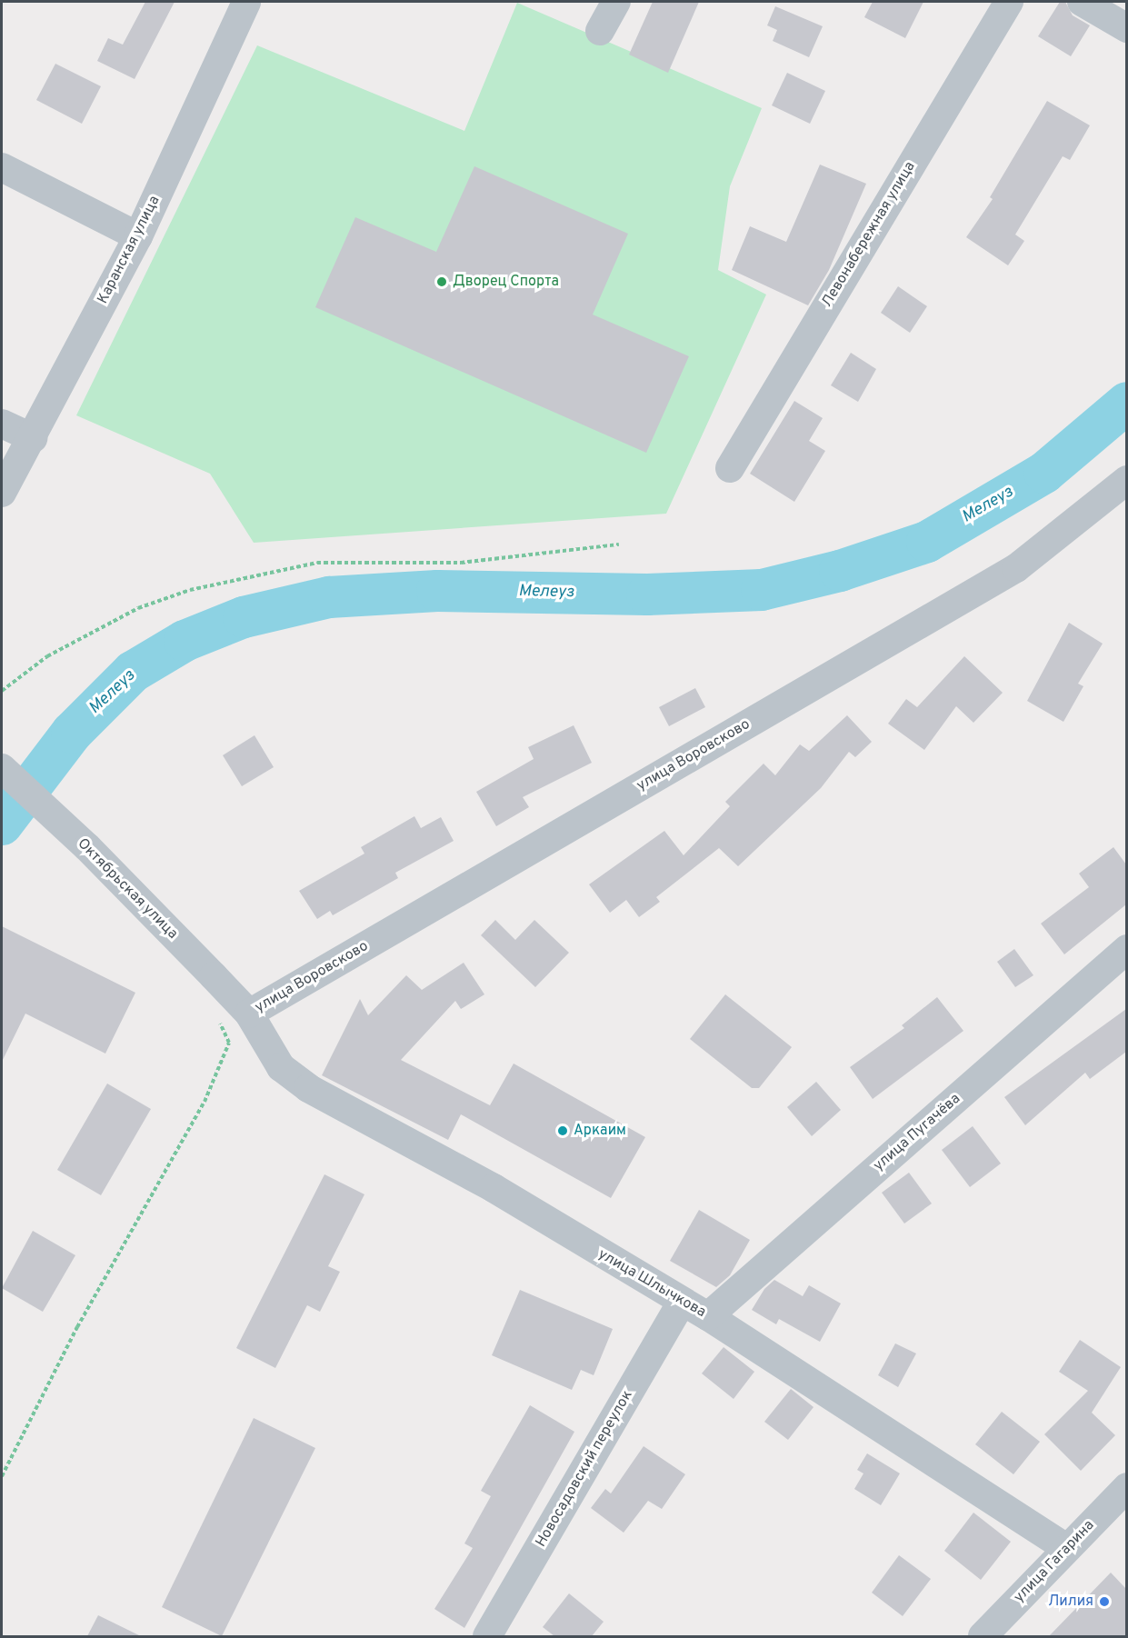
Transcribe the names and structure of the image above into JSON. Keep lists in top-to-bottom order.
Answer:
{
  "streets": {
    "street": [
      "Левонабережная улица",
      "Каранская улица",
      "улица Воровсково",
      "Октябрьская улица",
      "улица Пугачёва",
      "улица Шлычкова",
      "Новосадовский переулок",
      "улица Гагарина"
    ]
  },
  "crossings": [
    ["улица Воровсково", "Октябрьская улица"],
    ["улица Воровсково", "улица Шлычкова"],
    ["Октябрьская улица", "улица Шлычкова"],
    ["улица Пугачёва", "улица Шлычкова"],
    ["улица Шлычкова", "Новосадовский переулок"],
    ["улица Шлычкова", "улица Гагарина"]
  ],
  "water": ["Мелеуз"],
  "places": ["Дворец Спорта", "Аркаим", "Лилия"]
}
